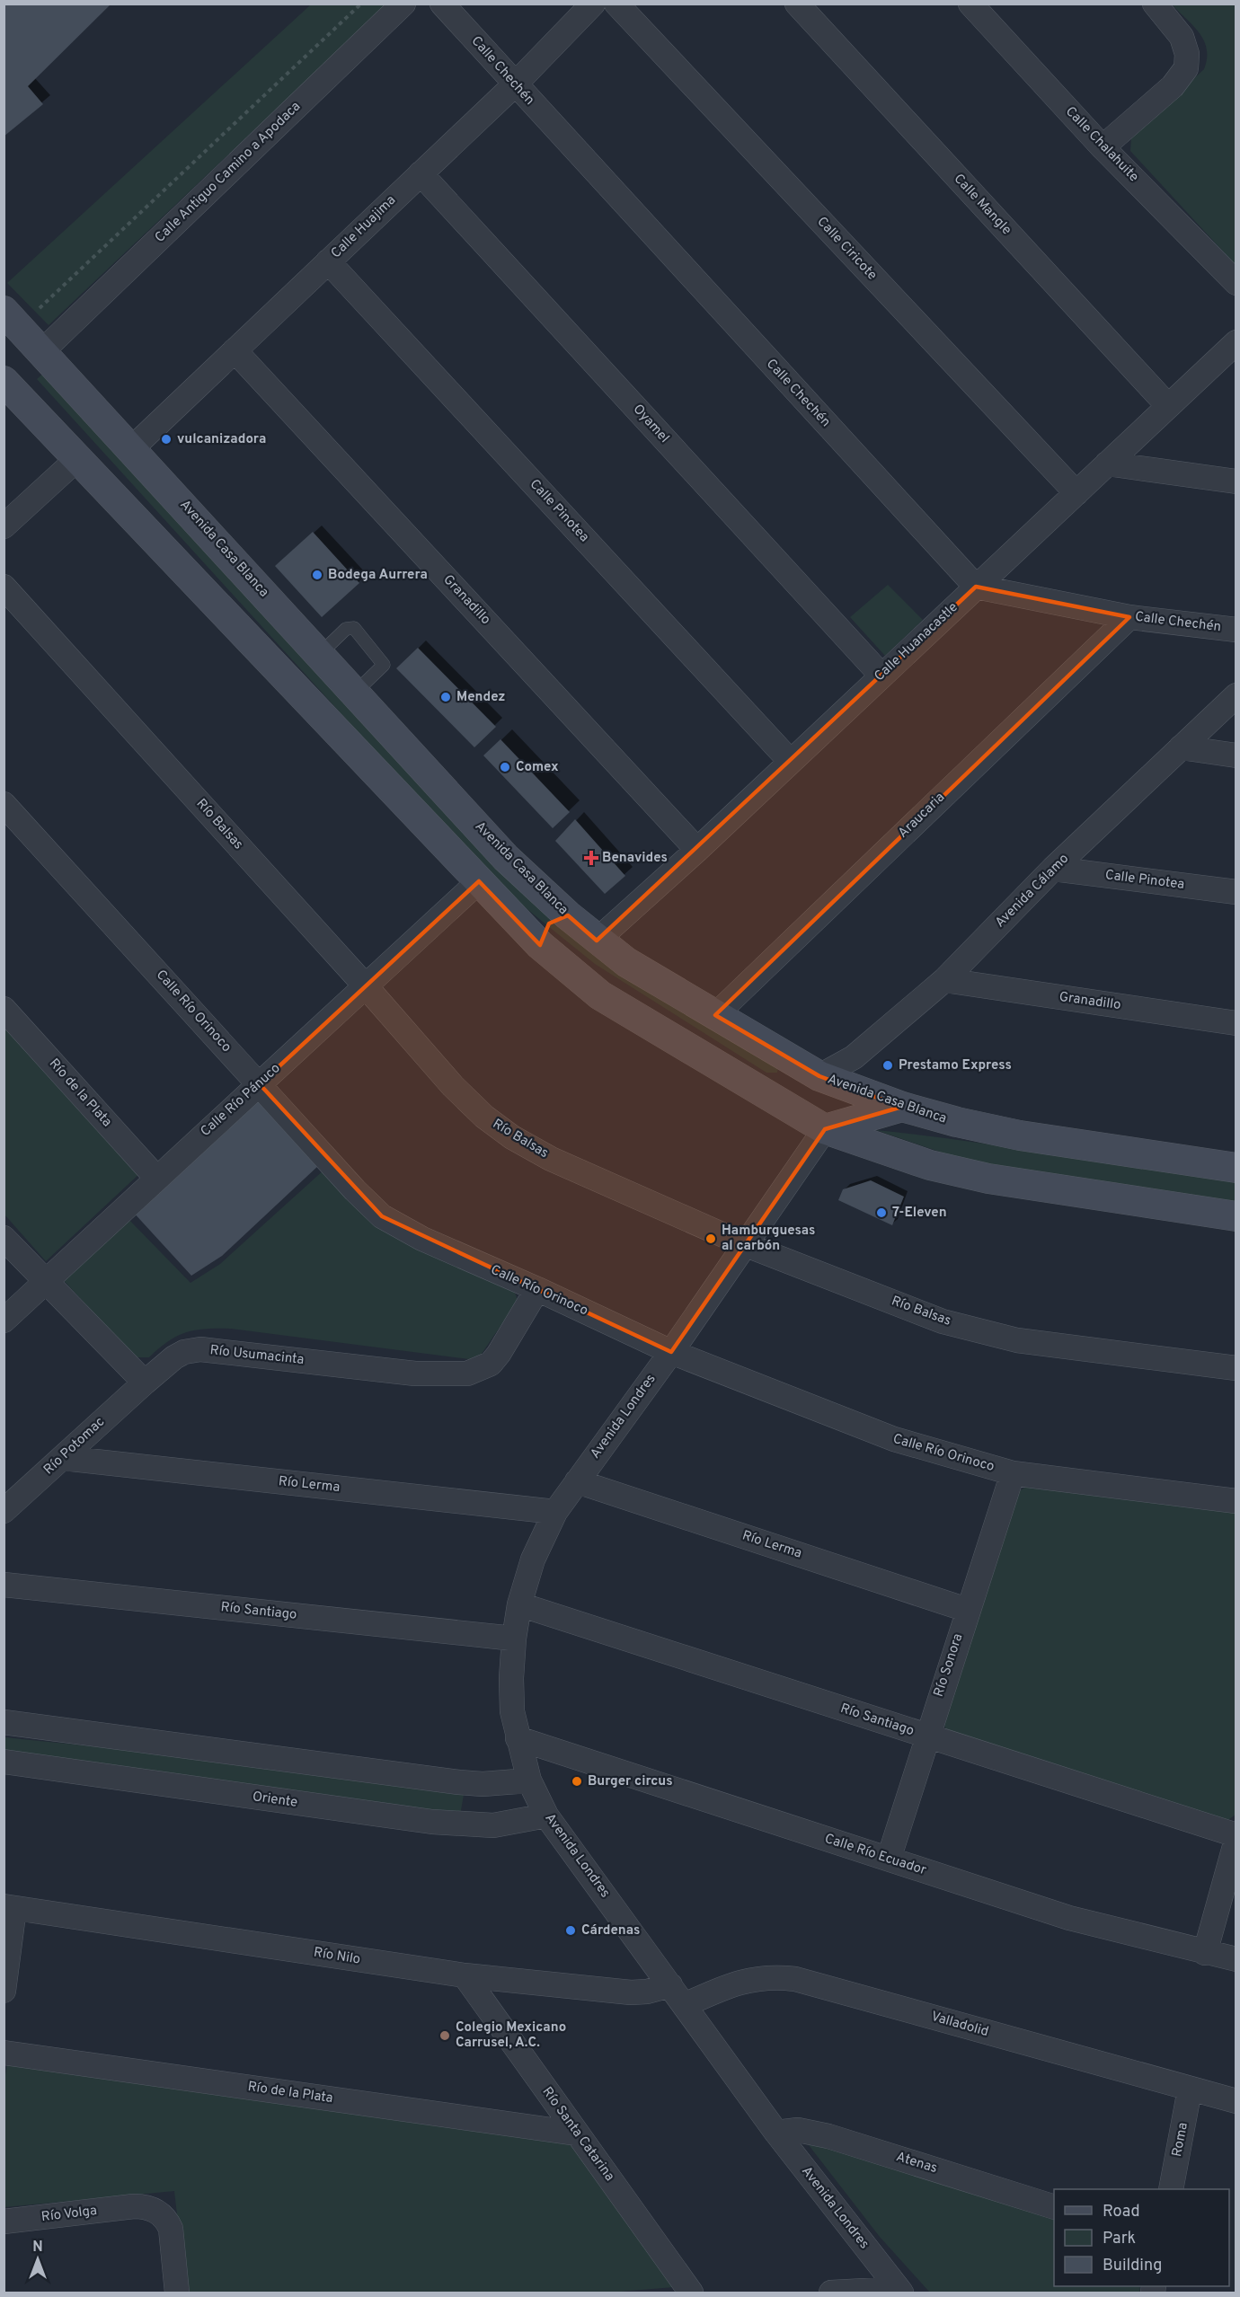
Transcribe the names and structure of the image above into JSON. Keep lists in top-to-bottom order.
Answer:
{
  "streets": {
    "street": [
      "Calle Chechén",
      "Calle Chalahuite",
      "Calle Antiguo Camino a Apodaca",
      "Calle Mangle",
      "Calle Huajima",
      "Calle Ciricote",
      "Oyamel",
      "Calle Pinotea",
      "Avenida Casa Blanca",
      "Granadillo",
      "Calle Huanacastle",
      "Araucaria",
      "Río Balsas",
      "Avenida Cálamo",
      "Calle Río Orinoco",
      "Río de la Plata",
      "Calle Río Pánuco",
      "Río Usumacinta",
      "Avenida Londres",
      "Río Potomac",
      "Río Lerma",
      "Río Santiago",
      "Río Sonora",
      "Oriente",
      "Calle Río Ecuador",
      "Río Nilo",
      "Valladolid",
      "Río Santa Catarina",
      "Roma",
      "Atenas",
      "Río Volga"
    ]
  },
  "crossings": [
    ["Calle Chechén", "Calle Huajima"],
    ["Calle Chechén", "Calle Huanacastle"],
    ["Calle Chechén", "Araucaria"],
    ["Calle Antiguo Camino a Apodaca", "Avenida Casa Blanca"],
    ["Calle Mangle", "Calle Huanacastle"],
    ["Calle Huajima", "Oyamel"],
    ["Calle Huajima", "Calle Pinotea"],
    ["Calle Huajima", "Avenida Casa Blanca"],
    ["Calle Huajima", "Granadillo"],
    ["Calle Ciricote", "Calle Huanacastle"],
    ["Oyamel", "Calle Huanacastle"],
    ["Calle Pinotea", "Calle Huanacastle"],
    ["Calle Pinotea", "Avenida Cálamo"],
    ["Avenida Casa Blanca", "Calle Huanacastle"],
    ["Avenida Casa Blanca", "Araucaria"],
    ["Avenida Casa Blanca", "Avenida Cálamo"],
    ["Granadillo", "Calle Huanacastle"],
    ["Granadillo", "Avenida Cálamo"],
    ["Río Balsas", "Calle Río Pánuco"],
    ["Río Balsas", "Avenida Londres"],
    ["Calle Río Orinoco", "Calle Río Pánuco"],
    ["Calle Río Orinoco", "Río Usumacinta"],
    ["Calle Río Orinoco", "Avenida Londres"],
    ["Calle Río Orinoco", "Río Sonora"],
    ["Río de la Plata", "Calle Río Pánuco"],
    ["Río de la Plata", "Río Santa Catarina"],
    ["Río Usumacinta", "Río Potomac"],
    ["Avenida Londres", "Río Lerma"],
    ["Avenida Londres", "Río Santiago"],
    ["Avenida Londres", "Oriente"],
    ["Avenida Londres", "Calle Río Ecuador"],
    ["Avenida Londres", "Río Nilo"],
    ["Avenida Londres", "Valladolid"],
    ["Avenida Londres", "Atenas"],
    ["Río Potomac", "Río Lerma"],
    ["Río Lerma", "Río Sonora"],
    ["Río Santiago", "Río Sonora"],
    ["Río Sonora", "Calle Río Ecuador"],
    ["Río Nilo", "Río Santa Catarina"],
    ["Valladolid", "Roma"]
  ],
  "places": {
    "other": [
      "vulcanizadora",
      "Bodega Aurrera",
      "Mendez",
      "Comex",
      "Prestamo Express",
      "7-Eleven",
      "Hamburguesas al carbón",
      "Burger circus",
      "Cárdenas",
      "Colegio Mexicano Carrusel, A.C."
    ],
    "health": ["Benavides"]
  },
  "legend": ["Road", "Park", "Building"],
  "north": "top"
}
